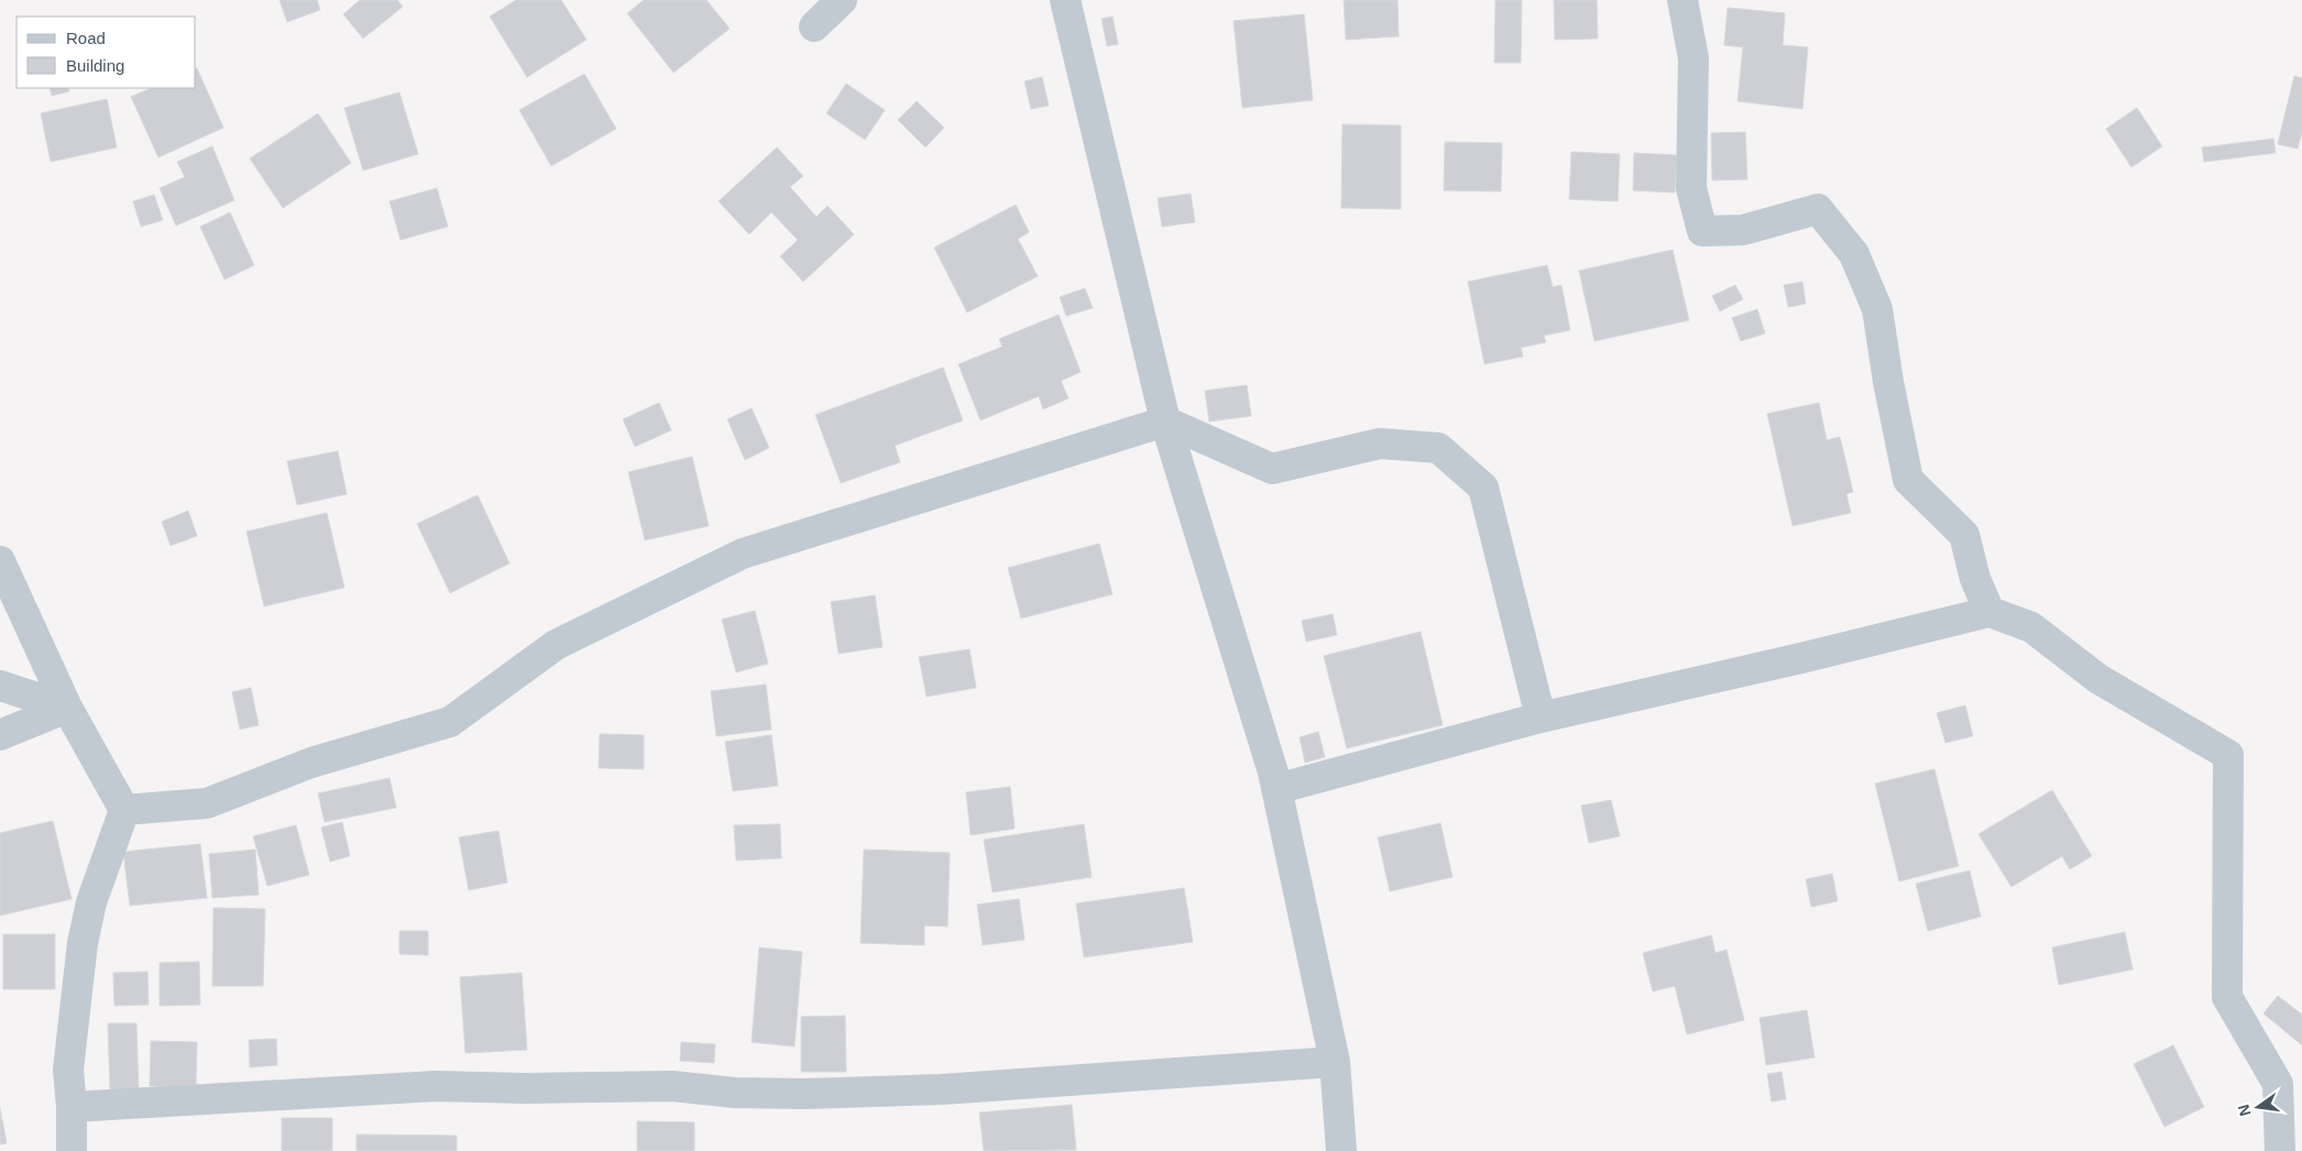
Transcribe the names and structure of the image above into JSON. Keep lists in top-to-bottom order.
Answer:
{
  "legend": ["Road", "Building"],
  "north": "left"
}
